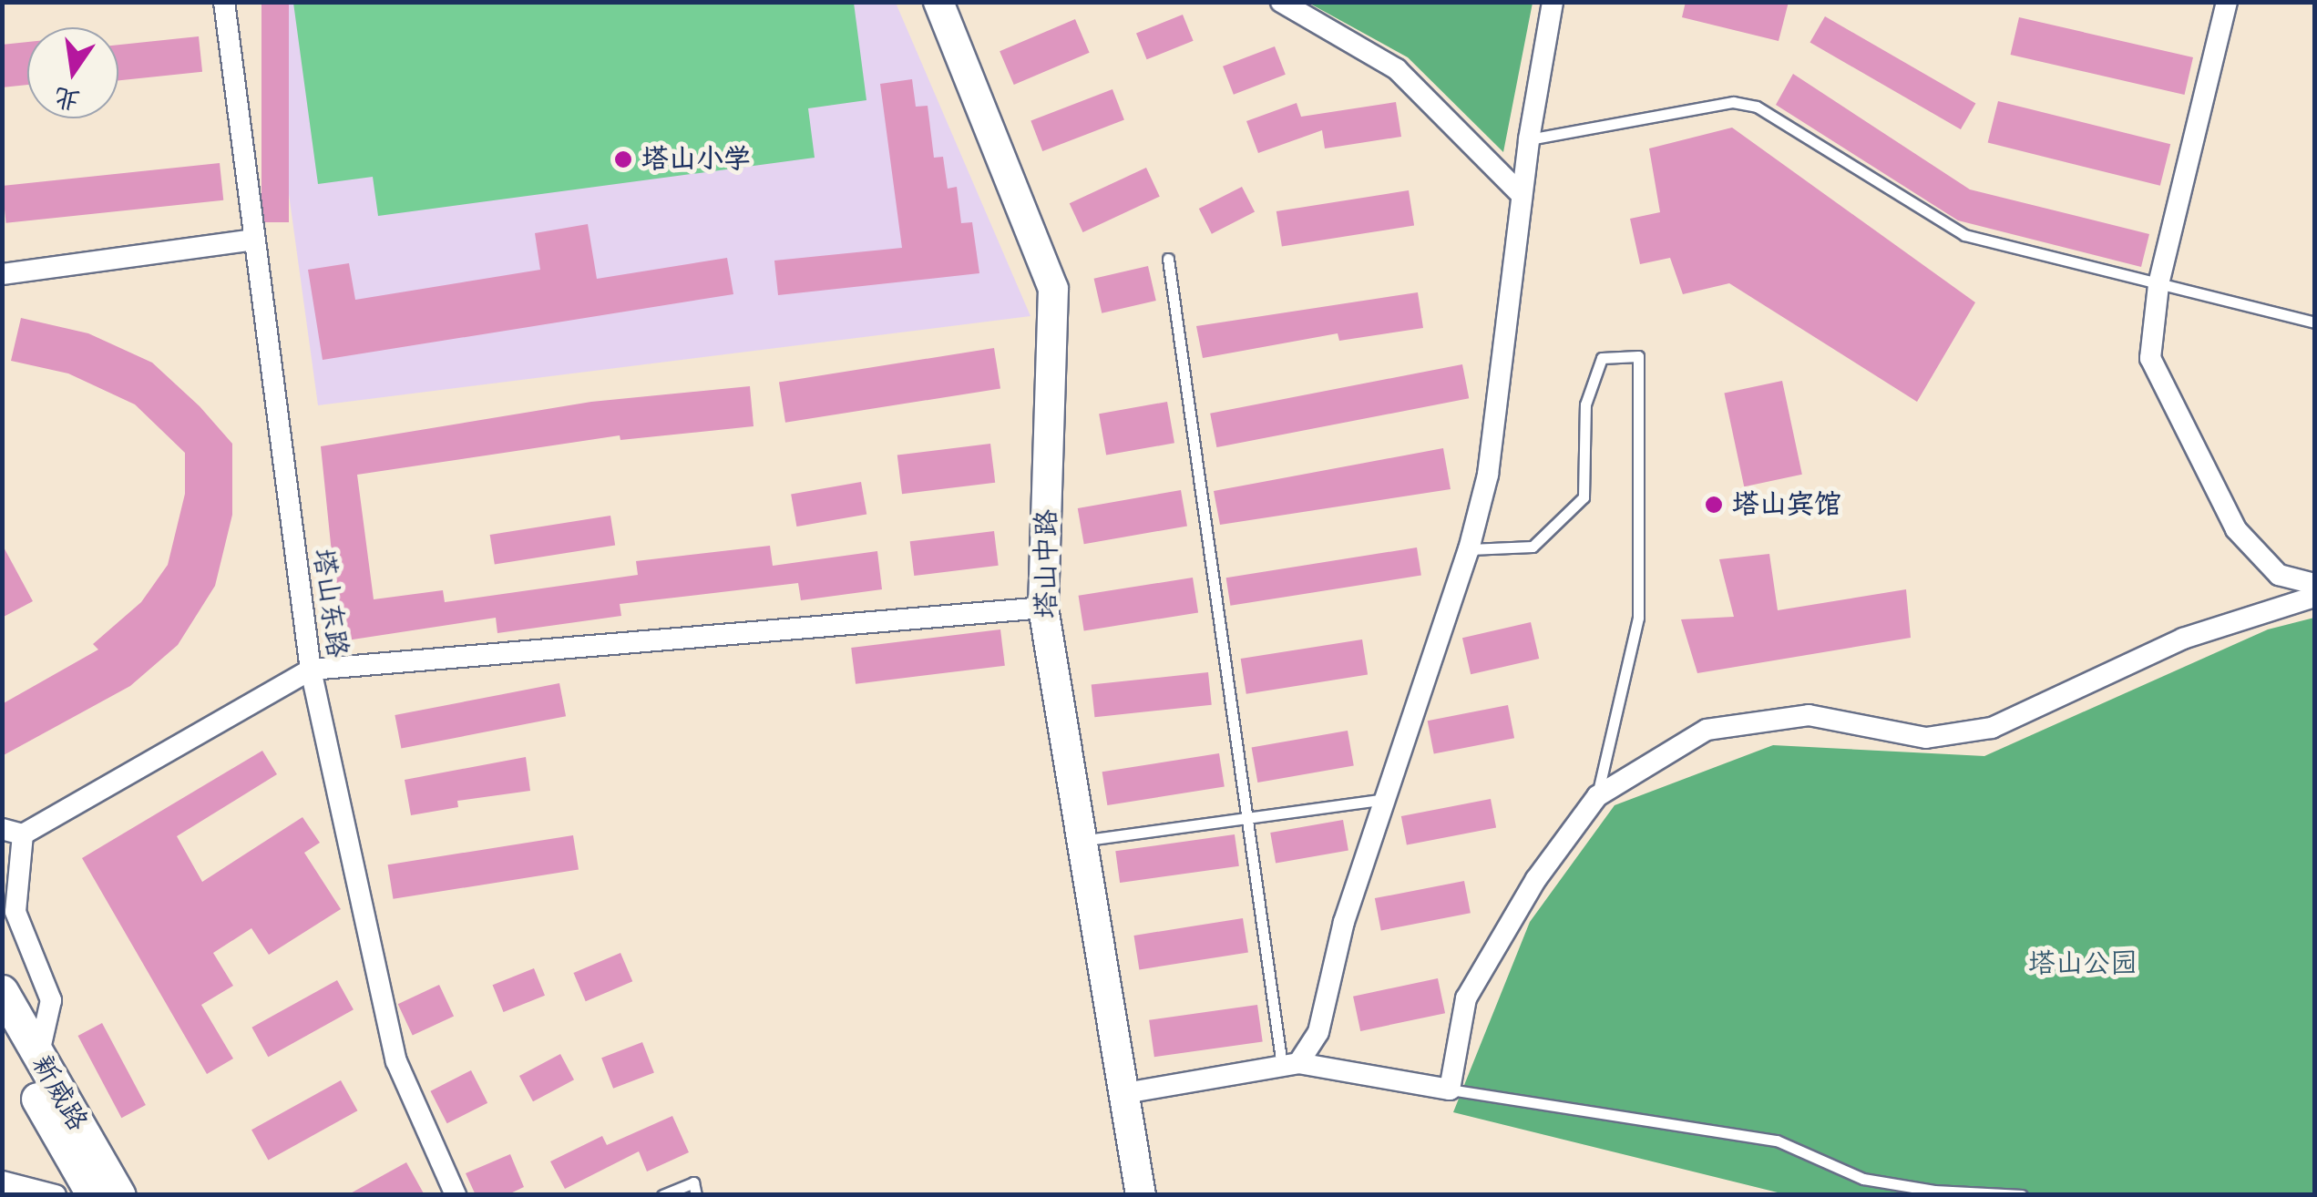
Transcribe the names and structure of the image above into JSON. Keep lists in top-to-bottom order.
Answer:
{
  "streets": {
    "main road": ["新威路"],
    "street": ["塔山中路", "塔山东路"]
  },
  "parks": ["塔山公园"],
  "places": ["塔山小学", "塔山宾馆"],
  "north": "bottom"
}
